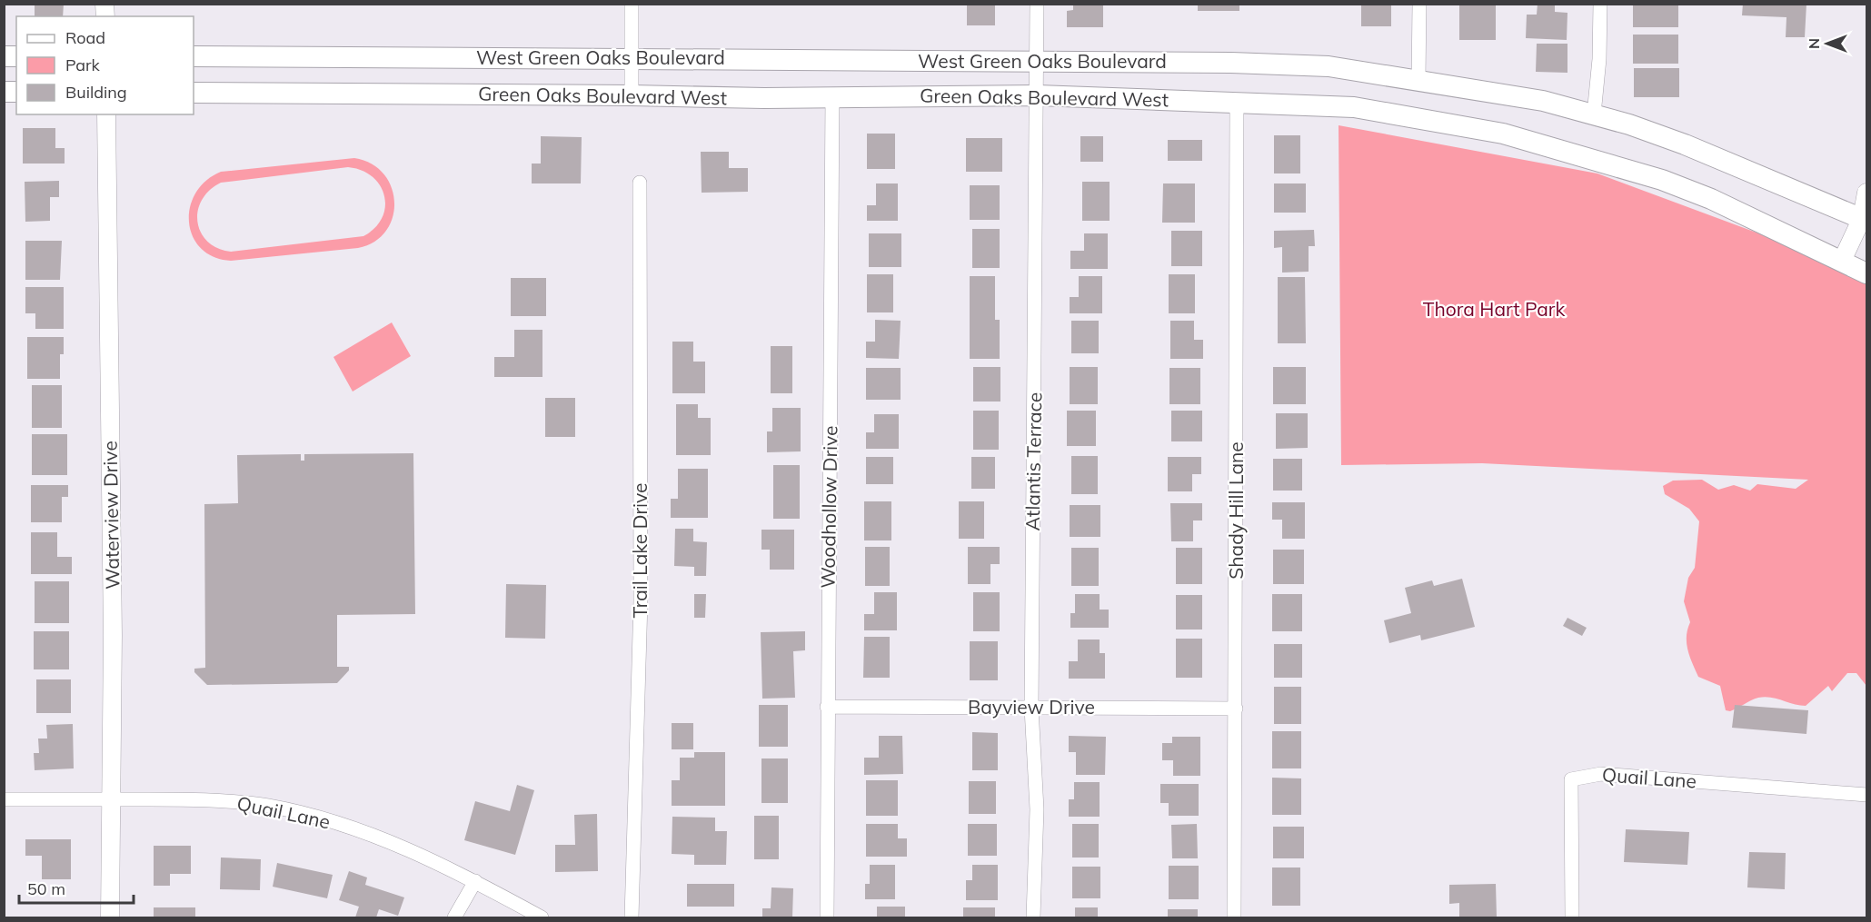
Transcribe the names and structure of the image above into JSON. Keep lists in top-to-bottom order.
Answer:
{
  "streets": {
    "main road": ["West Green Oaks Boulevard", "Green Oaks Boulevard West"],
    "street": [
      "Atlantis Terrace",
      "Woodhollow Drive",
      "Shady Hill Lane",
      "Waterview Drive",
      "Trail Lake Drive",
      "Bayview Drive",
      "Quail Lane"
    ]
  },
  "crossings": [
    ["West Green Oaks Boulevard", "Atlantis Terrace"],
    ["Green Oaks Boulevard West", "Atlantis Terrace"],
    ["Green Oaks Boulevard West", "Woodhollow Drive"],
    ["Green Oaks Boulevard West", "Shady Hill Lane"],
    ["Atlantis Terrace", "Bayview Drive"],
    ["Woodhollow Drive", "Bayview Drive"],
    ["Shady Hill Lane", "Bayview Drive"],
    ["Waterview Drive", "Quail Lane"]
  ],
  "parks": ["Thora Hart Park"],
  "legend": ["Road", "Park", "Building"],
  "scale_bar": "50 m",
  "north": "left"
}
